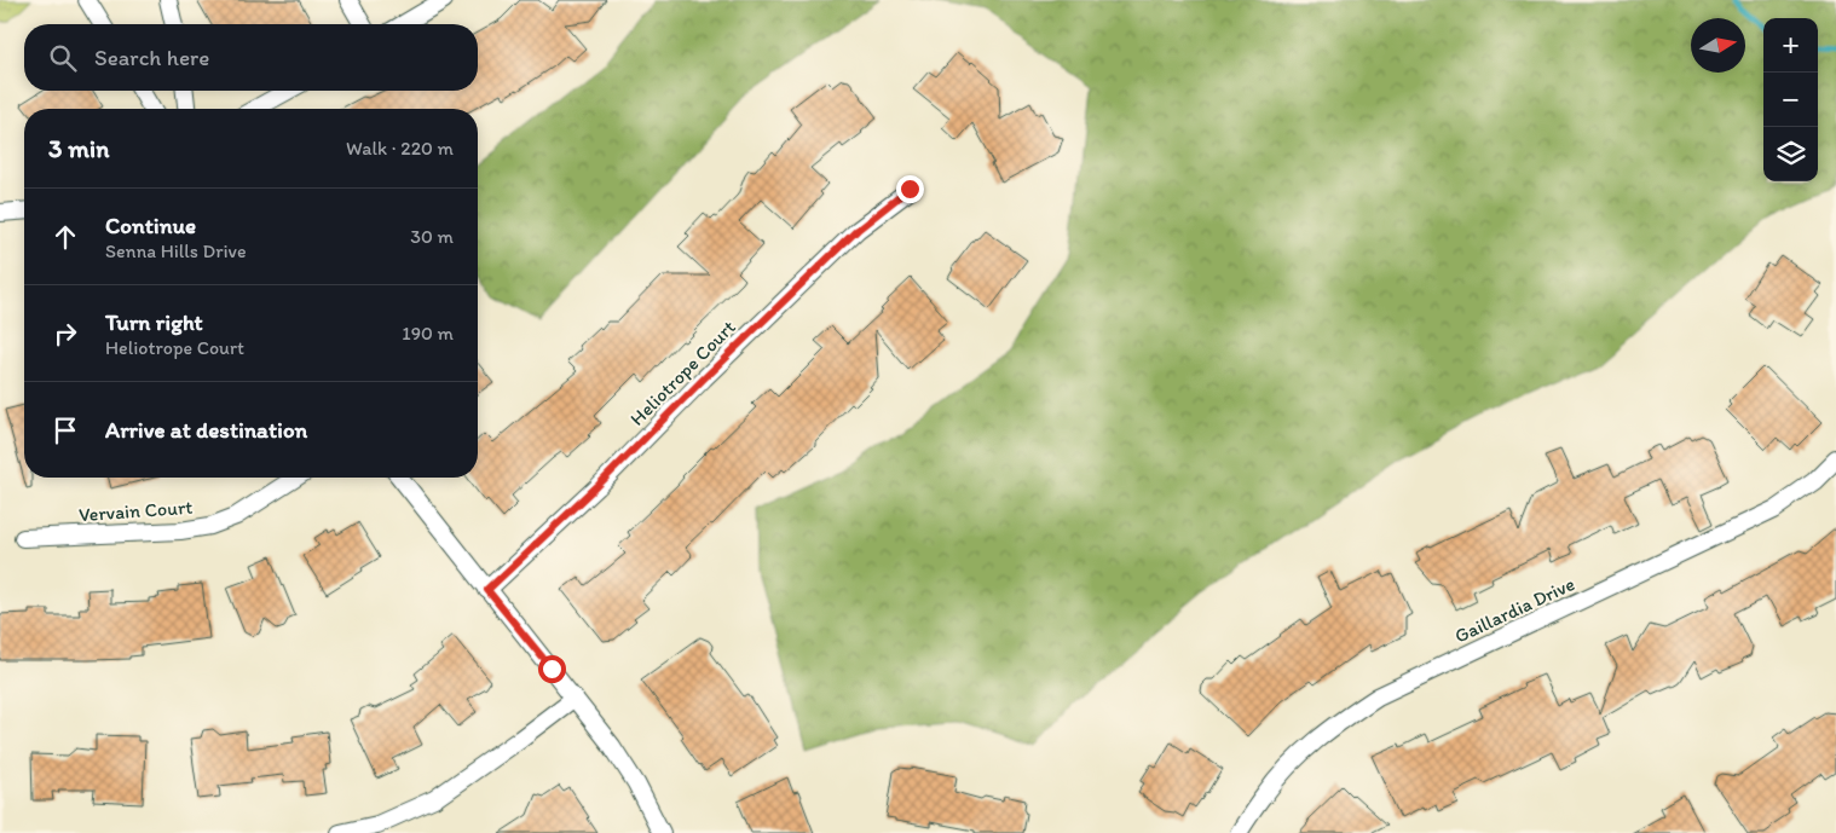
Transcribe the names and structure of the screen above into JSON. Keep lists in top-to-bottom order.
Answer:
{
  "streets": {
    "street": ["Heliotrope Court", "Vervain Court", "Gaillardia Drive"]
  },
  "north": "right",
  "page": {
    "map_buttons": ["+", "−"],
    "search": "Search here",
    "heading": ["3 min", "Walk · 220 m"],
    "list": [
      ["Continue", "Senna Hills Drive", "30 m"],
      ["Turn right", "Heliotrope Court", "190 m"],
      "Arrive at destination"
    ]
  }
}
